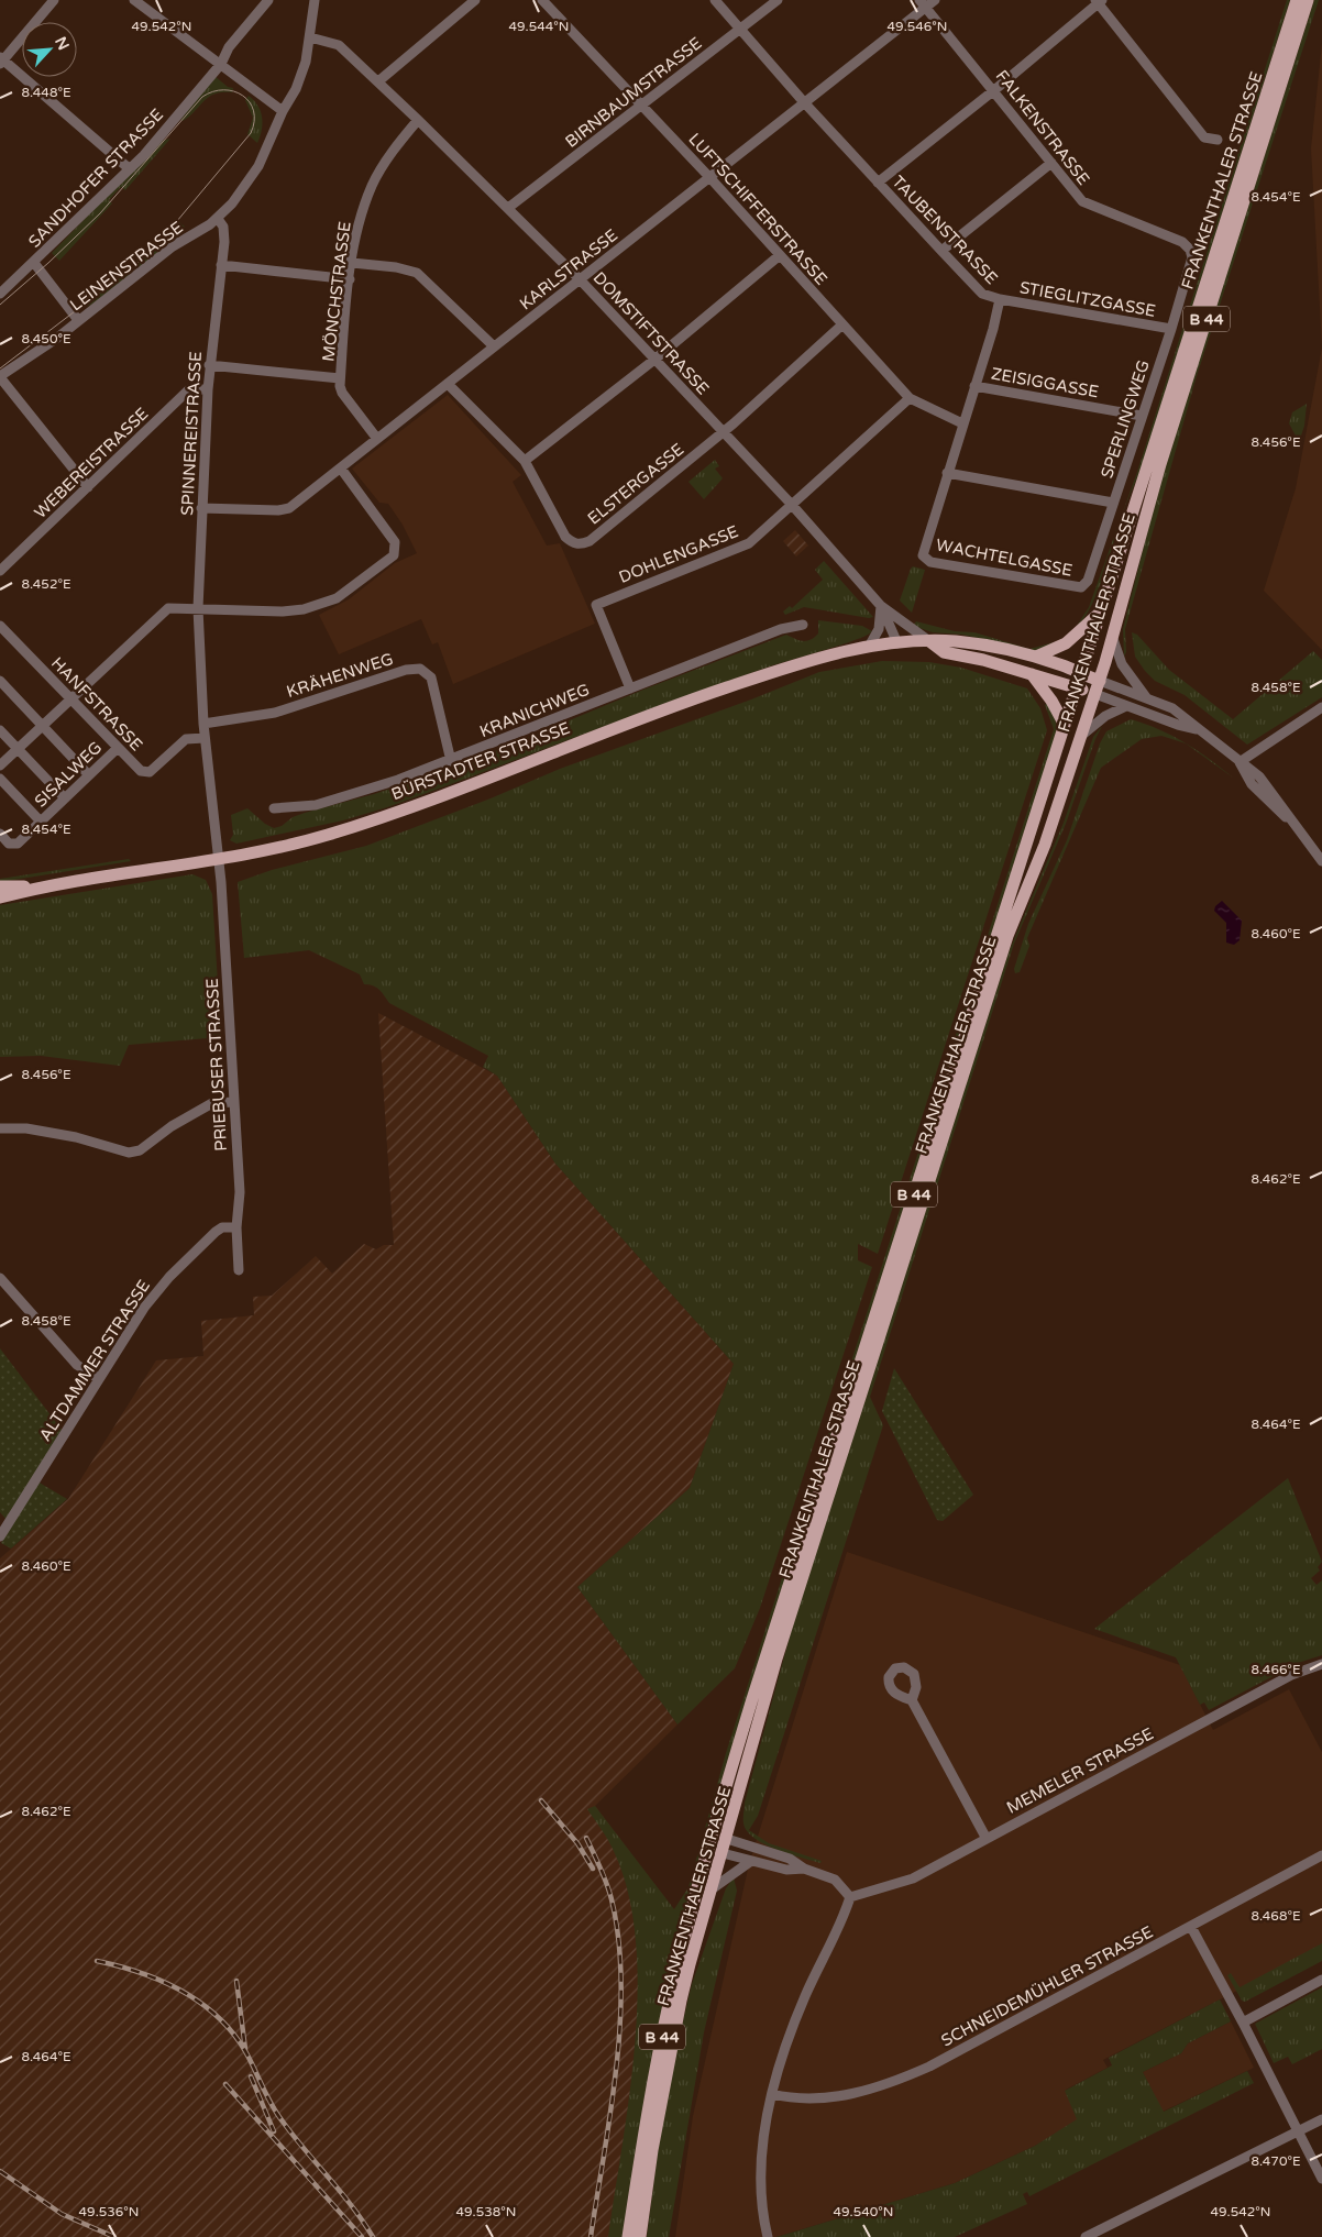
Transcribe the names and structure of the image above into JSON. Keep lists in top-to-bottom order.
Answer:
{
  "streets": {
    "main road": ["FRANKENTHALER STRASSE", "B 44", "BÜRSTADTER STRASSE"],
    "street": [
      "BIRNBAUMSTRASSE",
      "FALKENSTRASSE",
      "SANDHOFER STRASSE",
      "LUFTSCHIFFERSTRASSE",
      "TAUBENSTRASSE",
      "LEINENSTRASSE",
      "KARLSTRASSE",
      "MÖNCHSTRASSE",
      "STIEGLITZGASSE",
      "DOMSTIFTSTRASSE",
      "ZEISIGGASSE",
      "SPERLINGWEG",
      "SPINNEREISTRASSE",
      "WEBEREISTRASSE",
      "ELSTERGASSE",
      "DOHLENGASSE",
      "WACHTELGASSE",
      "KRÄHENWEG",
      "HANFSTRASSE",
      "KRANICHWEG",
      "SISALWEG",
      "PRIEBUSER STRASSE",
      "ALTDAMMER STRASSE",
      "MEMELER STRASSE",
      "SCHNEIDEMÜHLER STRASSE"
    ]
  },
  "crossings": [
    ["BIRNBAUMSTRASSE", "LUFTSCHIFFERSTRASSE"],
    ["BIRNBAUMSTRASSE", "TAUBENSTRASSE"],
    ["BIRNBAUMSTRASSE", "DOMSTIFTSTRASSE"],
    ["FALKENSTRASSE", "KARLSTRASSE"],
    ["FALKENSTRASSE", "SPERLINGWEG"],
    ["FRANKENTHALER STRASSE", "BÜRSTADTER STRASSE"],
    ["LUFTSCHIFFERSTRASSE", "TAUBENSTRASSE"],
    ["LUFTSCHIFFERSTRASSE", "KARLSTRASSE"],
    ["LUFTSCHIFFERSTRASSE", "ELSTERGASSE"],
    ["LUFTSCHIFFERSTRASSE", "DOHLENGASSE"],
    ["TAUBENSTRASSE", "KARLSTRASSE"],
    ["TAUBENSTRASSE", "STIEGLITZGASSE"],
    ["TAUBENSTRASSE", "ZEISIGGASSE"],
    ["TAUBENSTRASSE", "WACHTELGASSE"],
    ["LEINENSTRASSE", "SPINNEREISTRASSE"],
    ["KARLSTRASSE", "MÖNCHSTRASSE"],
    ["KARLSTRASSE", "DOMSTIFTSTRASSE"],
    ["KARLSTRASSE", "SPINNEREISTRASSE"],
    ["KARLSTRASSE", "ELSTERGASSE"],
    ["MÖNCHSTRASSE", "DOMSTIFTSTRASSE"],
    ["STIEGLITZGASSE", "SPERLINGWEG"],
    ["DOMSTIFTSTRASSE", "ELSTERGASSE"],
    ["DOMSTIFTSTRASSE", "DOHLENGASSE"],
    ["ZEISIGGASSE", "SPERLINGWEG"],
    ["SPERLINGWEG", "WACHTELGASSE"],
    ["SPINNEREISTRASSE", "WEBEREISTRASSE"],
    ["SPINNEREISTRASSE", "KRÄHENWEG"],
    ["SPINNEREISTRASSE", "HANFSTRASSE"],
    ["SPINNEREISTRASSE", "BÜRSTADTER STRASSE"],
    ["SPINNEREISTRASSE", "PRIEBUSER STRASSE"],
    ["DOHLENGASSE", "KRANICHWEG"],
    ["KRÄHENWEG", "KRANICHWEG"],
    ["HANFSTRASSE", "SISALWEG"],
    ["BÜRSTADTER STRASSE", "PRIEBUSER STRASSE"],
    ["PRIEBUSER STRASSE", "ALTDAMMER STRASSE"]
  ],
  "north": "top right",
  "coordinates": [
    "49.542°N",
    "49.544°N",
    "49.546°N",
    "8.448°E",
    "8.454°E",
    "8.450°E",
    "8.456°E",
    "8.452°E",
    "8.458°E",
    "8.460°E",
    "8.462°E",
    "8.464°E",
    "8.466°E",
    "8.468°E",
    "8.470°E",
    "49.536°N",
    "49.538°N",
    "49.540°N"
  ]
}
